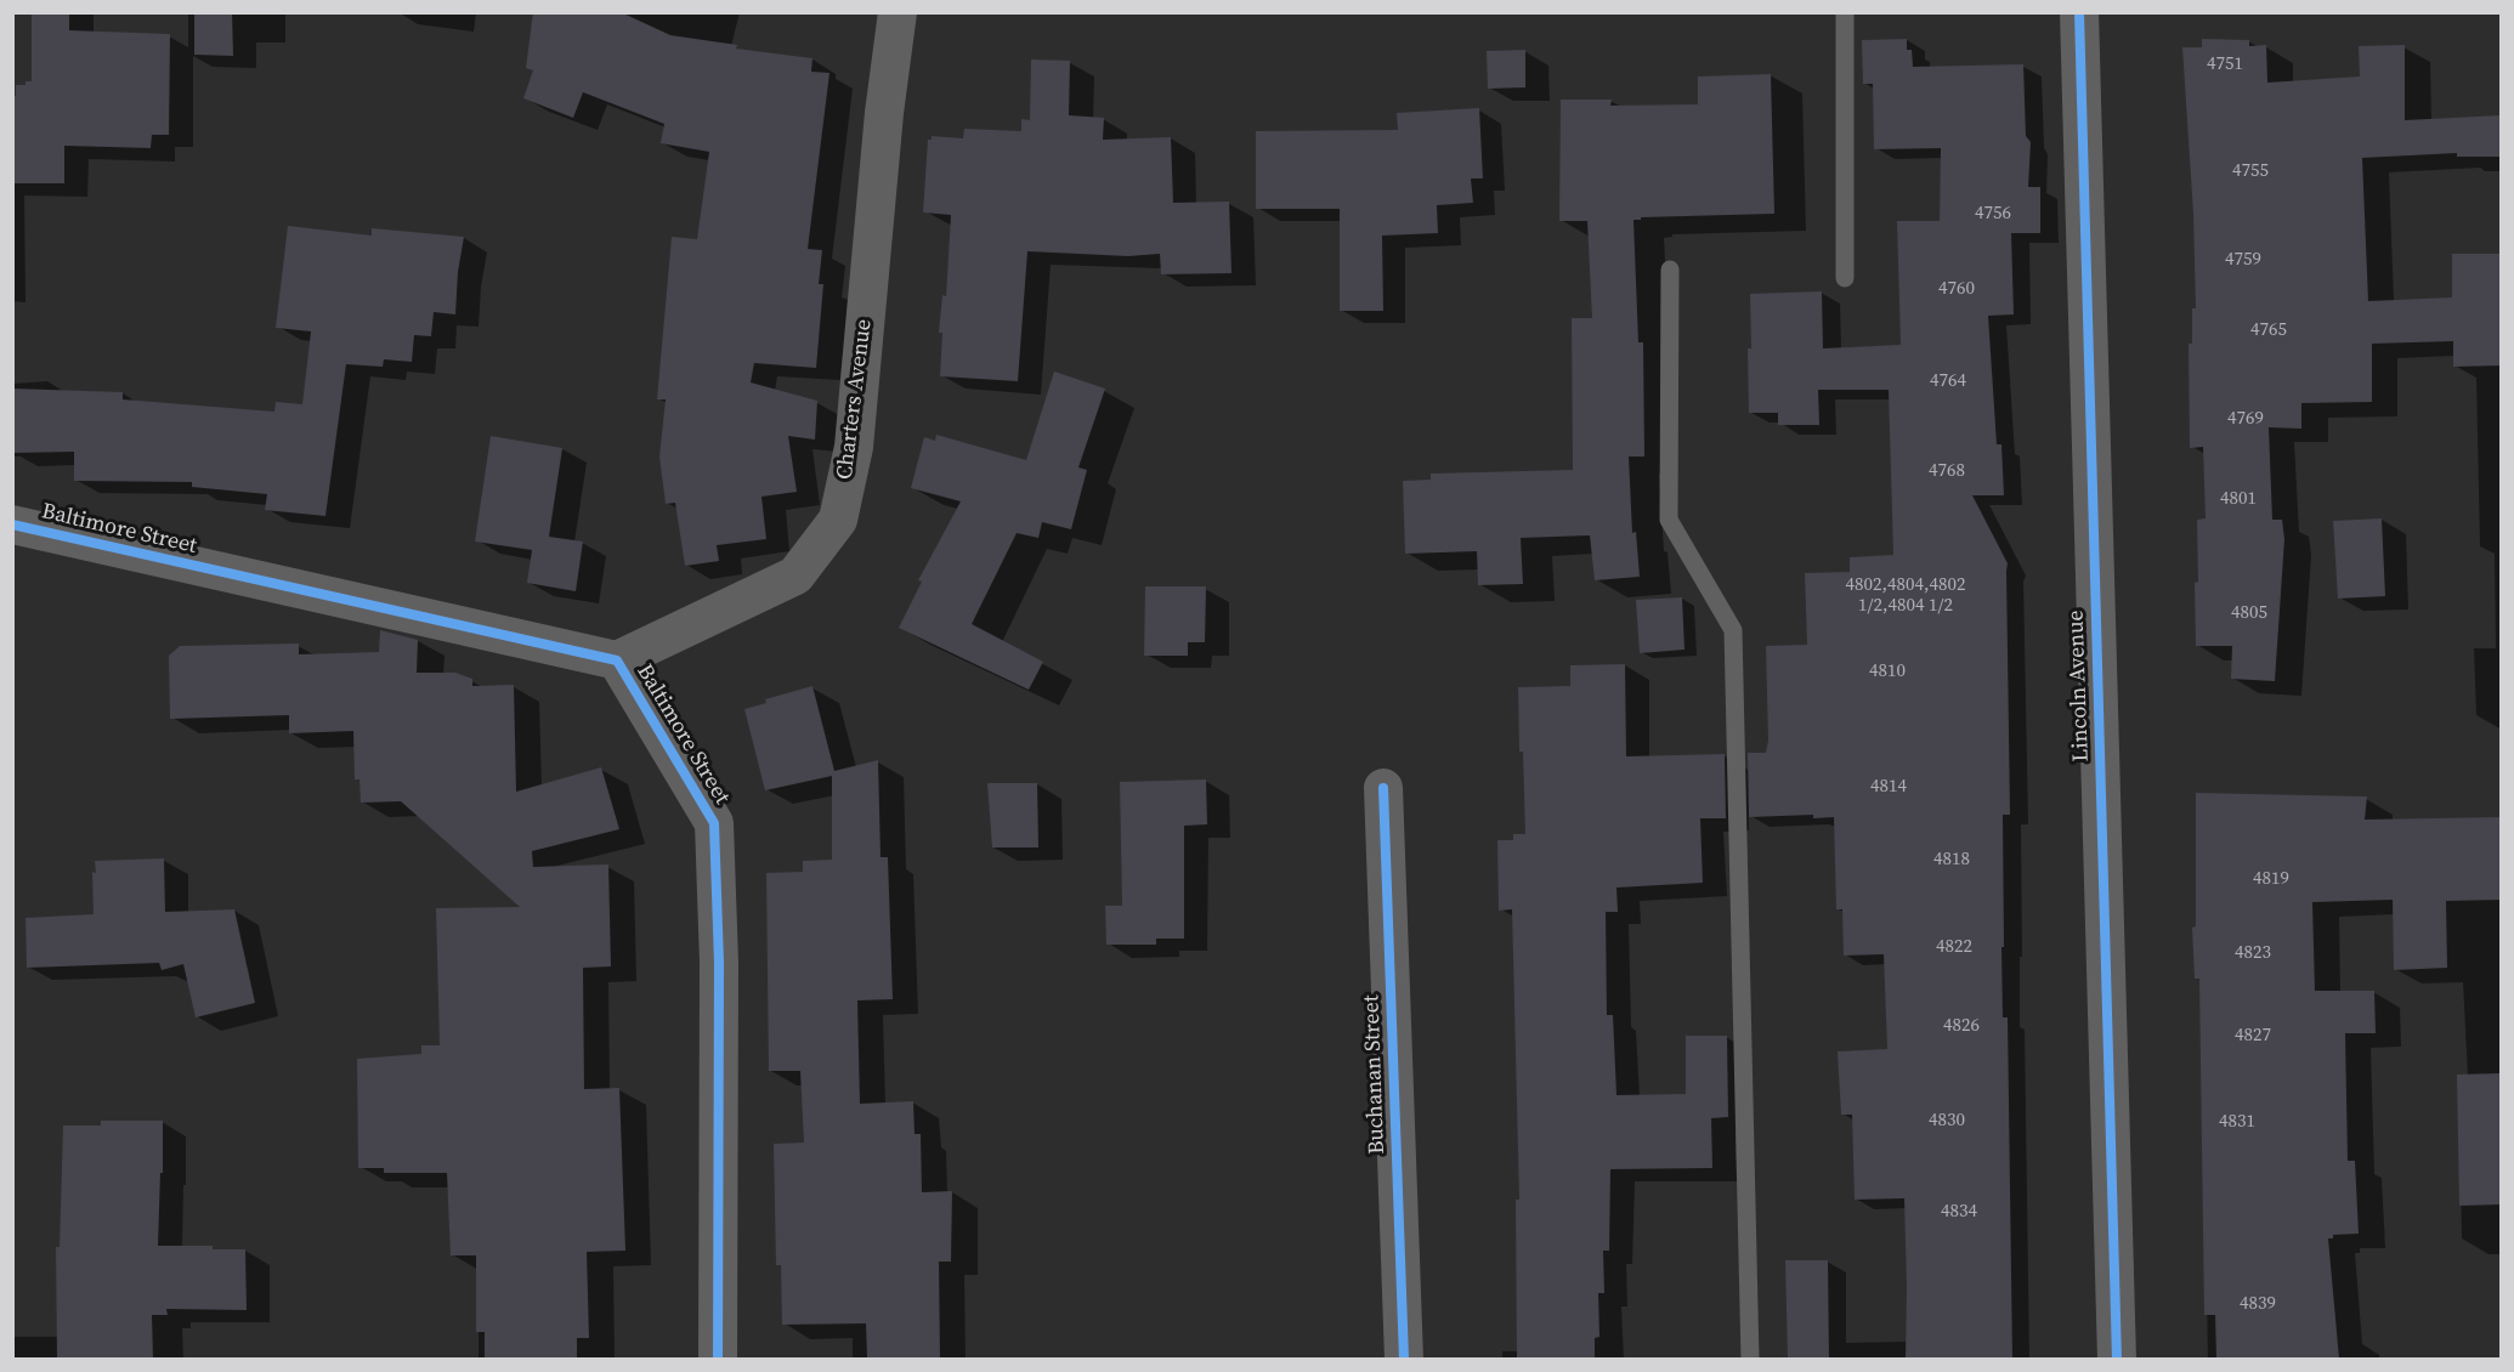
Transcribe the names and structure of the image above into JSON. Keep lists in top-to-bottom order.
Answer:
{
  "streets": {
    "street": [
      "Charters Avenue",
      "Baltimore Street",
      "Lincoln Avenue",
      "Buchanan Street"
    ]
  },
  "crossings": [
    ["Charters Avenue", "Baltimore Street"]
  ],
  "house_numbers": [
    "4751",
    "4755",
    "4756",
    "4759",
    "4760",
    "4765",
    "4764",
    "4769",
    "4768",
    "4801",
    "4802,4804,4802 1/2,4804 1/2",
    "4805",
    "4810",
    "4814",
    "4818",
    "4819",
    "4822",
    "4823",
    "4826",
    "4827",
    "4830",
    "4831",
    "4834",
    "4839"
  ]
}
